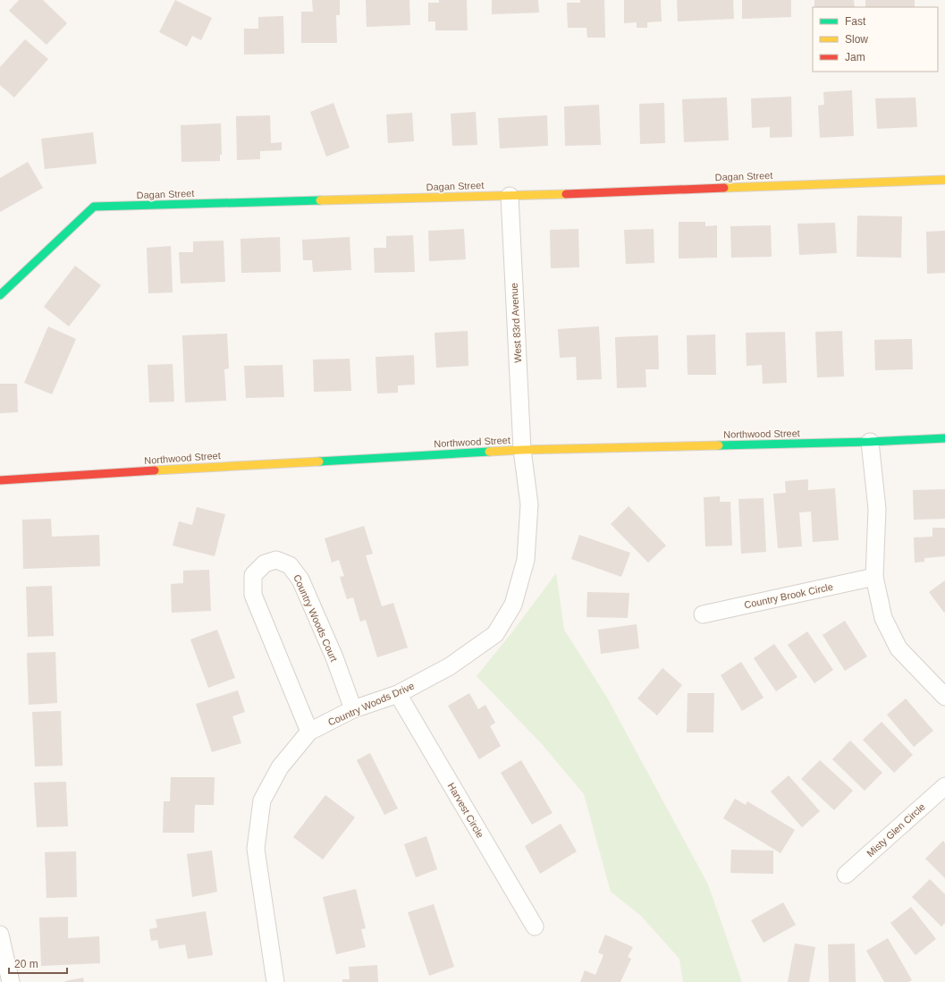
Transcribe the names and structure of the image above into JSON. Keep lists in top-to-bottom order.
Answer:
{
  "streets": {
    "street": [
      "Dagan Street",
      "West 83rd Avenue",
      "Northwood Street",
      "Country Brook Circle",
      "Country Woods Court",
      "Country Woods Drive",
      "Harvest Circle",
      "Misty Glen Circle"
    ]
  },
  "crossings": [
    ["Dagan Street", "West 83rd Avenue"],
    ["West 83rd Avenue", "Northwood Street"],
    ["West 83rd Avenue", "Country Woods Drive"],
    ["Northwood Street", "Country Woods Drive"],
    ["Country Woods Court", "Country Woods Drive"],
    ["Country Woods Drive", "Harvest Circle"]
  ],
  "legend": ["Fast", "Slow", "Jam"],
  "scale_bar": "20 m"
}
